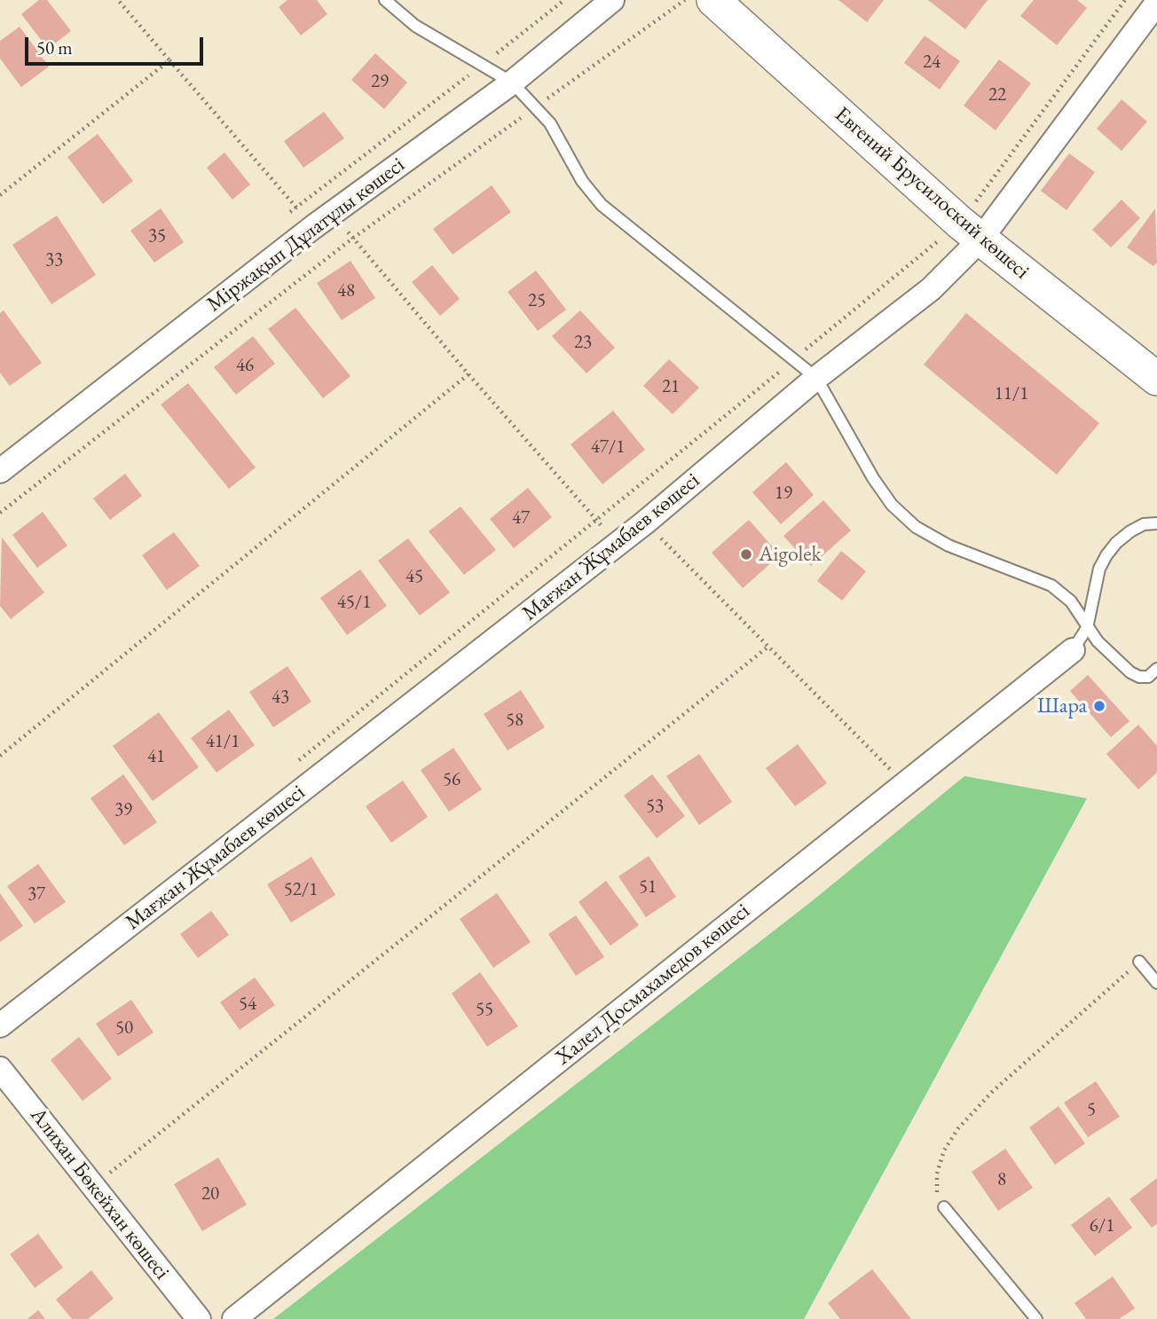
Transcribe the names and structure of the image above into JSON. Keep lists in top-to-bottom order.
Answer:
{
  "streets": {
    "main road": ["Евгений Брусилоский көшесі"],
    "street": [
      "Міржақып Дұлатұлы көшесі",
      "Мағжан Жұмабаев көшесі",
      "Халел Досмахамедов көшесі",
      "Алихан Бөкейхан көшесі"
    ]
  },
  "crossings": [
    ["Евгений Брусилоский көшесі", "Мағжан Жұмабаев көшесі"]
  ],
  "places": ["Aigolek", "Шара"],
  "house_numbers": [
    "24",
    "29",
    "22",
    "35",
    "33",
    "48",
    "25",
    "23",
    "46",
    "21",
    "11/1",
    "47/1",
    "19",
    "47",
    "45",
    "45/1",
    "43",
    "58",
    "41/1",
    "41",
    "56",
    "53",
    "39",
    "51",
    "52/1",
    "37",
    "54",
    "55",
    "50",
    "5",
    "8",
    "20",
    "6/1"
  ],
  "scale_bar": "50 m"
}
